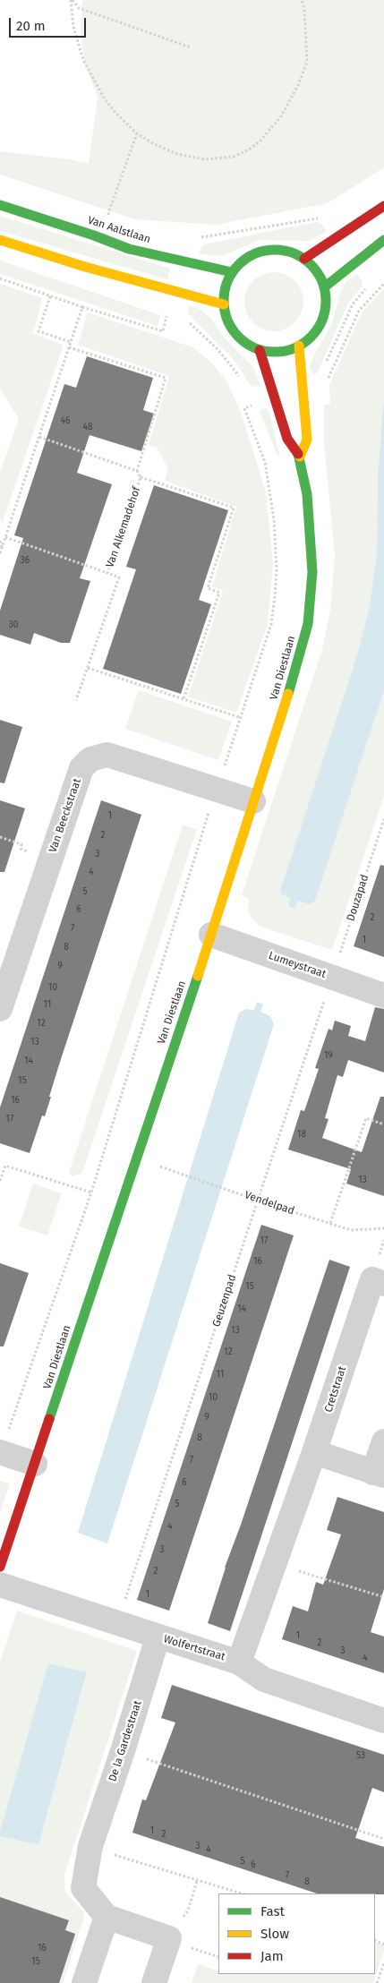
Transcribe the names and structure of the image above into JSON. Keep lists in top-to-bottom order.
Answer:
{
  "streets": {
    "street": [
      "Van Aalstlaan",
      "Van Diestlaan",
      "Van Beeckstraat",
      "Lumeystraat",
      "Cretstraat",
      "Wolfertstraat",
      "De la Gardestraat"
    ],
    "path": [
      "Van Alkemadehof",
      "Douzapad",
      "Vendelpad",
      "Geuzenpad"
    ]
  },
  "crossings": [
    ["Van Aalstlaan", "Van Diestlaan"],
    ["Van Diestlaan", "Van Beeckstraat"],
    ["Van Diestlaan", "Lumeystraat"],
    ["Douzapad", "Lumeystraat"],
    ["Douzapad", "Geuzenpad"],
    ["Lumeystraat", "Geuzenpad"],
    ["Vendelpad", "Geuzenpad"],
    ["Geuzenpad", "Wolfertstraat"],
    ["Wolfertstraat", "De la Gardestraat"]
  ],
  "house_numbers": [
    "46",
    "48",
    "36",
    "30",
    "1",
    "2",
    "3",
    "4",
    "5",
    "6",
    "2",
    "7",
    "1",
    "8",
    "9",
    "10",
    "11",
    "12",
    "13",
    "19",
    "14",
    "15",
    "16",
    "17",
    "18",
    "13",
    "17",
    "16",
    "15",
    "14",
    "13",
    "12",
    "11",
    "10",
    "9",
    "8",
    "7",
    "6",
    "5",
    "4",
    "3",
    "2",
    "1",
    "1",
    "2",
    "3",
    "4",
    "53",
    "1",
    "2",
    "3",
    "4",
    "5",
    "6",
    "7",
    "8",
    "16",
    "15"
  ],
  "legend": ["Fast", "Slow", "Jam"],
  "scale_bar": "20 m"
}
